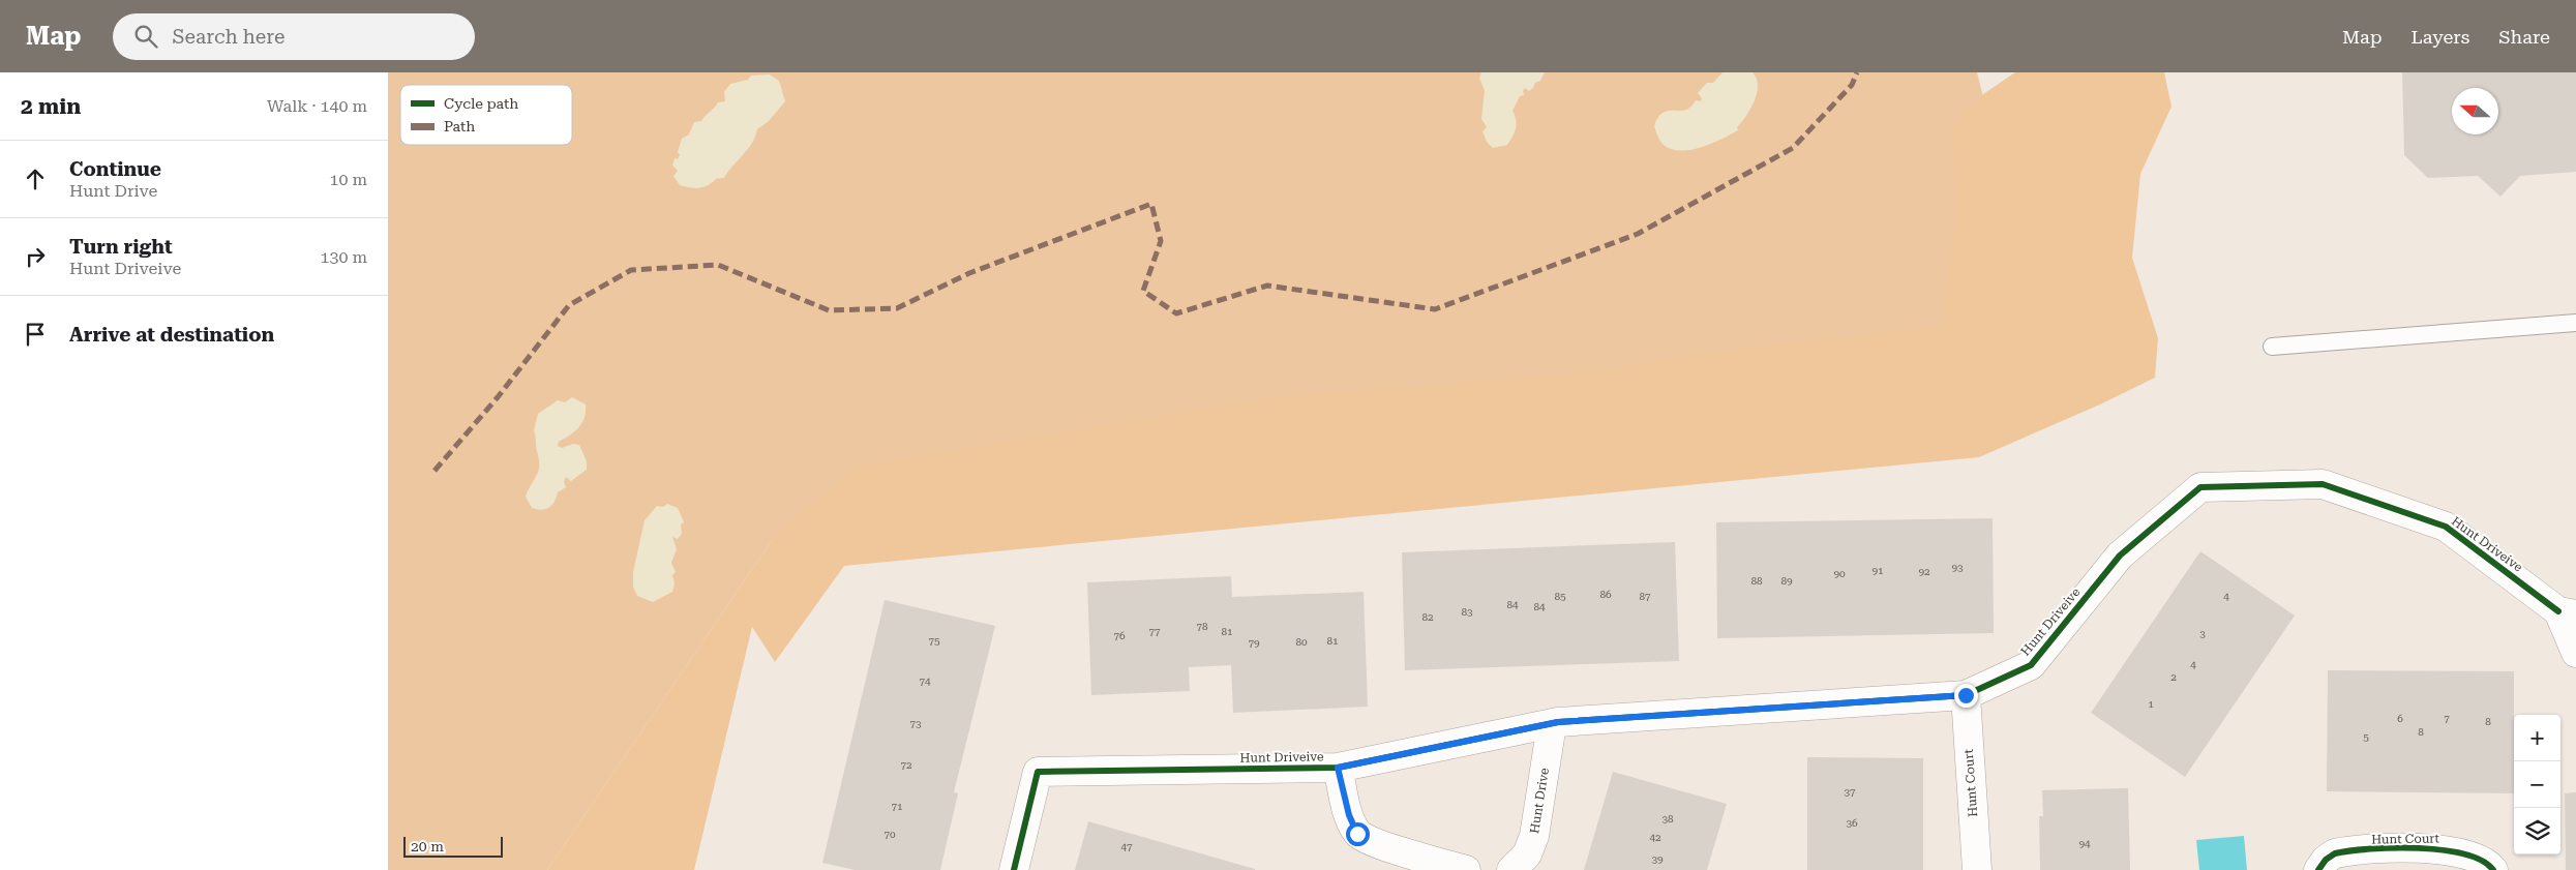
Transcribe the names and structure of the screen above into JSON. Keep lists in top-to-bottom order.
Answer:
{
  "streets": {
    "street": ["Hunt Driveive", "Hunt Court", "Hunt Drive"]
  },
  "crossings": [
    ["Hunt Driveive", "Hunt Court"],
    ["Hunt Driveive", "Hunt Drive"]
  ],
  "house_numbers": [
    "93",
    "91",
    "92",
    "90",
    "88",
    "89",
    "86",
    "85",
    "87",
    "4",
    "84",
    "84",
    "83",
    "82",
    "78",
    "77",
    "81",
    "3",
    "76",
    "75",
    "81",
    "80",
    "79",
    "4",
    "2",
    "74",
    "1",
    "6",
    "7",
    "8",
    "73",
    "8",
    "5",
    "72",
    "37",
    "71",
    "38",
    "36",
    "70",
    "42",
    "94",
    "47",
    "39"
  ],
  "legend": ["Cycle path", "Path"],
  "scale_bar": "20 m",
  "north": "left",
  "page": {
    "header": "Map",
    "search": "Search here",
    "nav": ["Map", "Layers", "Share"],
    "heading": ["2 min", "Walk · 140 m"],
    "list": [
      ["Continue", "Hunt Drive", "10 m"],
      ["Turn right", "Hunt Driveive", "130 m"],
      "Arrive at destination"
    ],
    "map_buttons": ["+", "−"],
    "scale": "20 m"
  }
}
